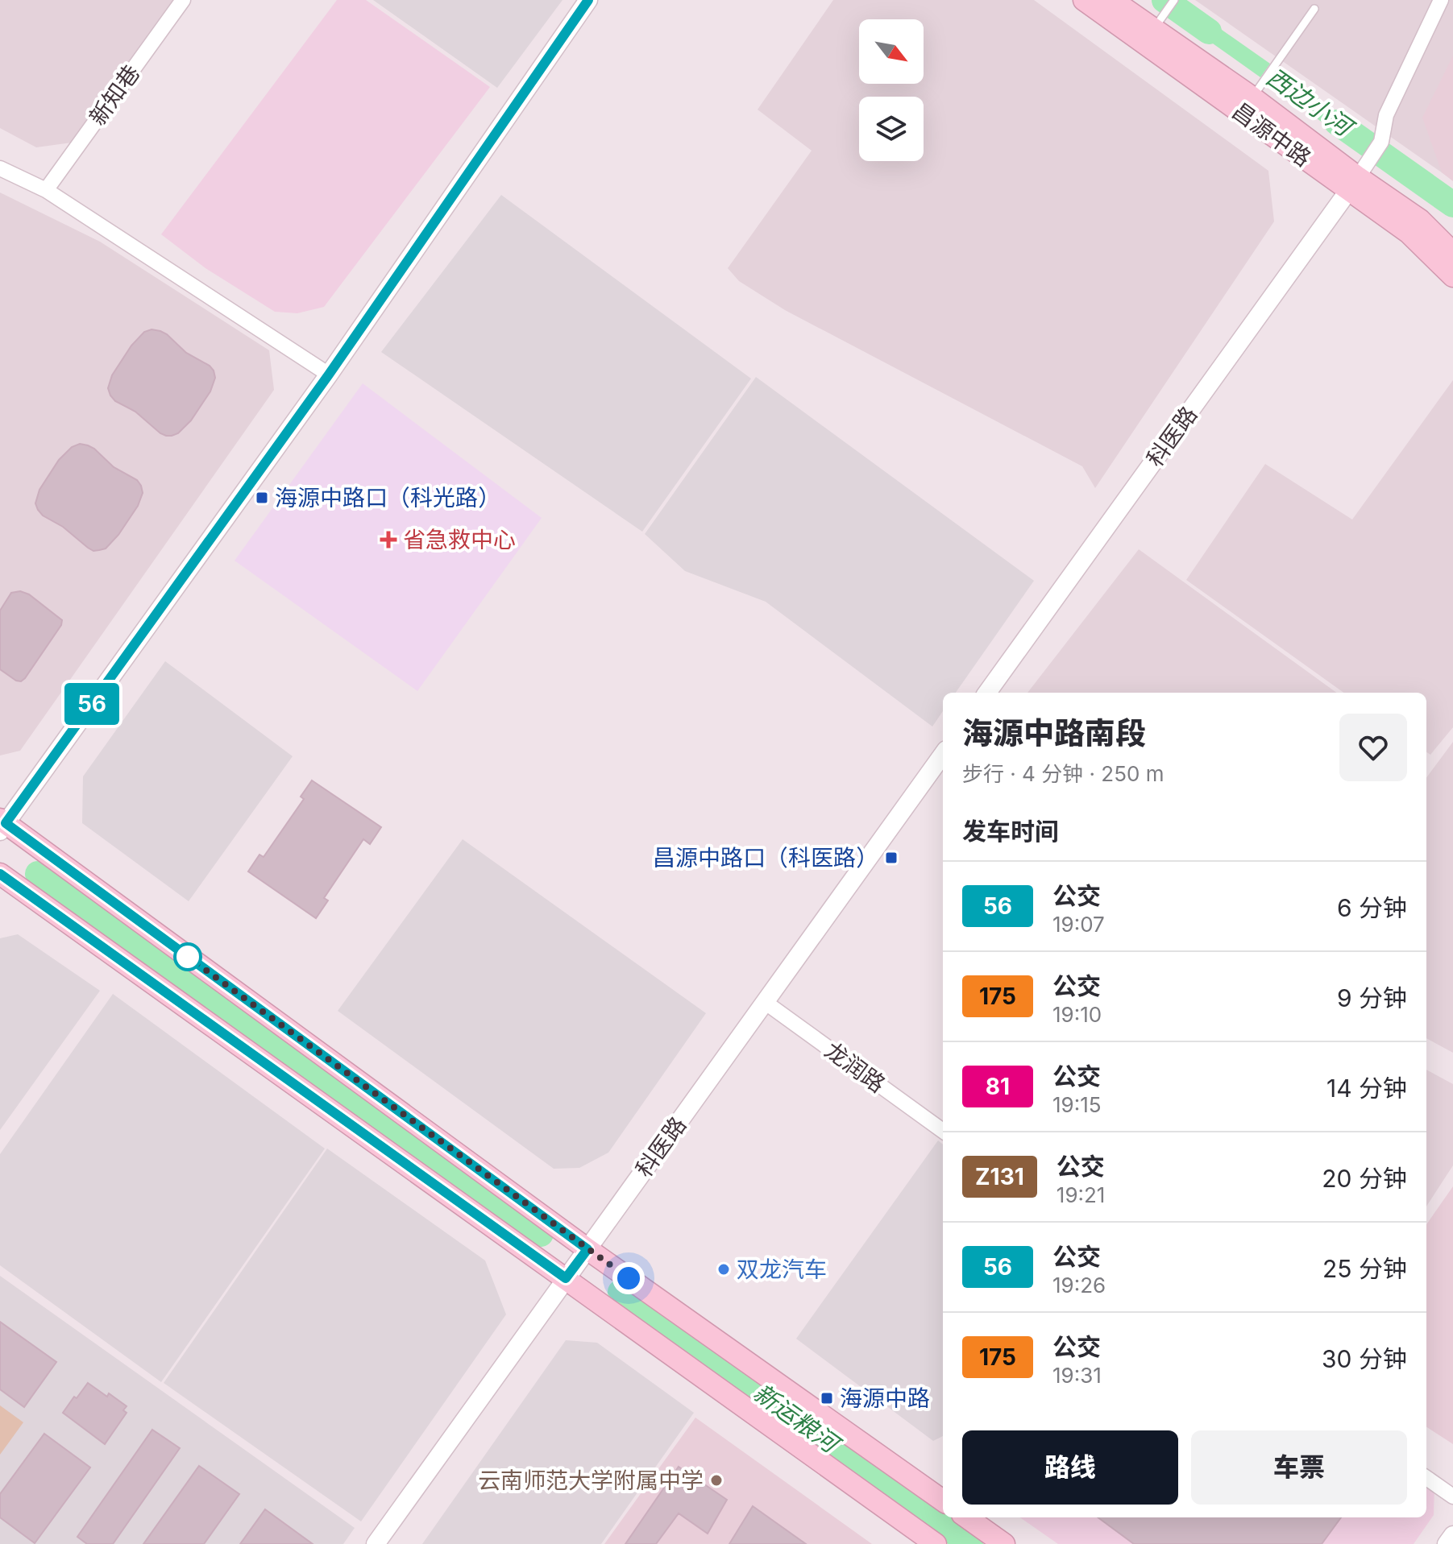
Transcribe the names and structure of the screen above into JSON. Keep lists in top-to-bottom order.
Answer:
{
  "streets": {
    "main road": ["昌源中路"],
    "street": ["新知巷", "科医路", "龙润路"]
  },
  "crossings": [
    ["昌源中路", "科医路"],
    ["科医路", "龙润路"]
  ],
  "water": ["西边小河", "新运粮河"],
  "places": {
    "transit": ["海源中路口（科光路）", "昌源中路口（科医路）", "海源中路"],
    "health": ["省急救中心"],
    "other": ["双龙汽车", "云南师范大学附属中学"]
  },
  "lines": ["bus line 56"],
  "north": "bottom right",
  "page": {
    "on_map": "56",
    "heading": [
      ["海源中路南段", "步行 · 4 分钟 · 250 m"],
      "发车时间"
    ],
    "list": [
      {
        "mark": "56",
        "name": "公交",
        "note": "19:07",
        "value": "6 分钟"
      },
      {
        "mark": "175",
        "name": "公交",
        "note": "19:10",
        "value": "9 分钟"
      },
      {
        "mark": "81",
        "name": "公交",
        "note": "19:15",
        "value": "14 分钟"
      },
      {
        "mark": "Z131",
        "name": "公交",
        "note": "19:21",
        "value": "20 分钟"
      },
      {
        "mark": "56",
        "name": "公交",
        "note": "19:26",
        "value": "25 分钟"
      },
      {
        "mark": "175",
        "name": "公交",
        "note": "19:31",
        "value": "30 分钟"
      }
    ],
    "buttons": ["路线", "车票"]
  }
}
